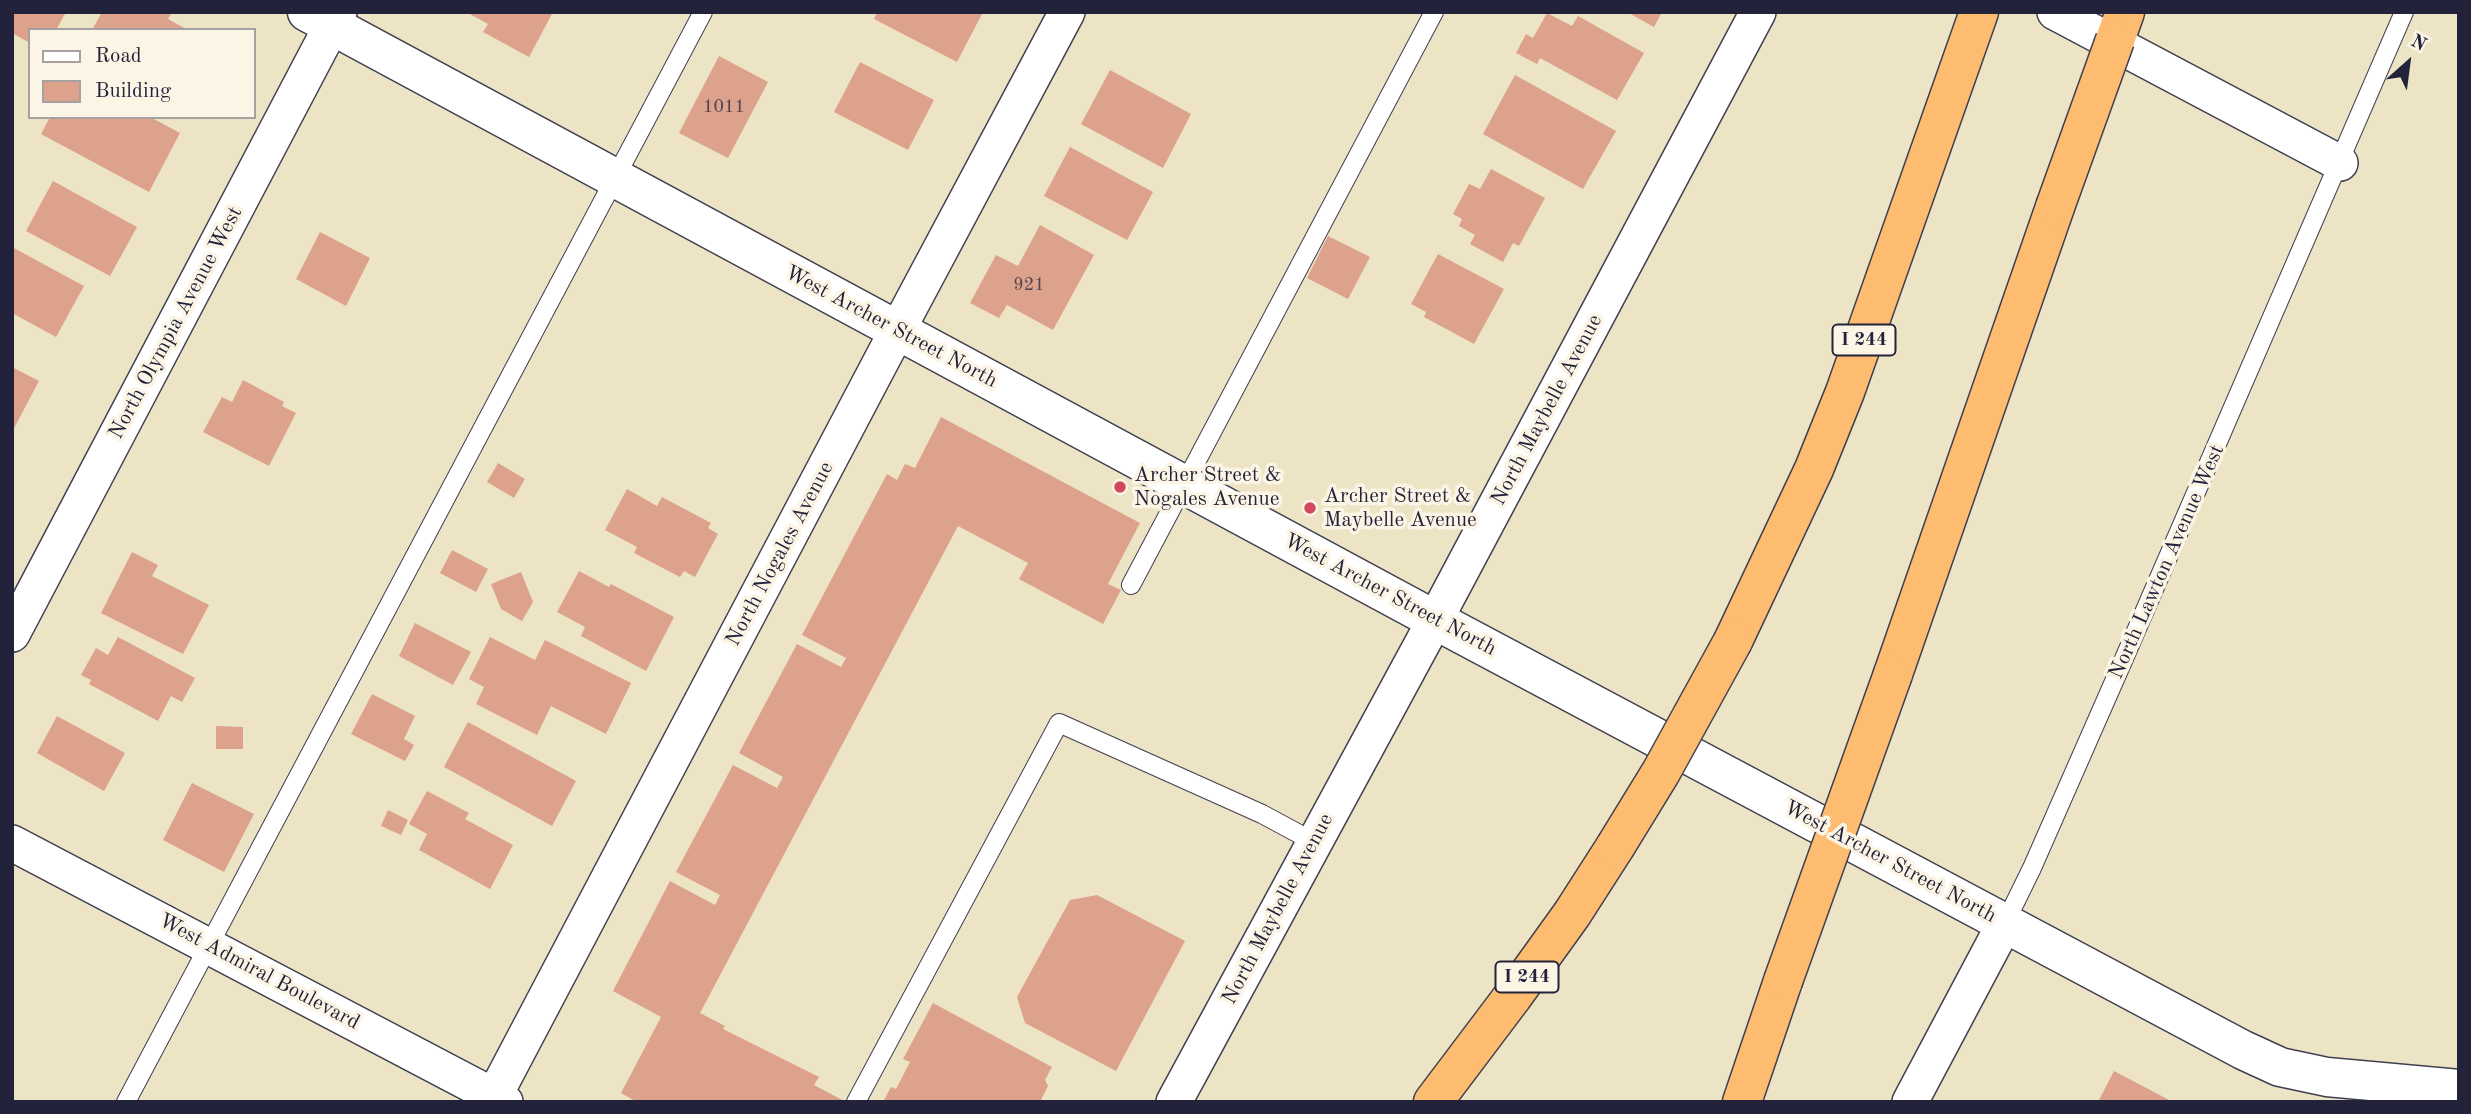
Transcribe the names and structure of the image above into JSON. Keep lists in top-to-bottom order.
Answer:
{
  "streets": {
    "highway": ["I 244"],
    "street": [
      "North Olympia Avenue West",
      "West Archer Street North",
      "North Maybelle Avenue",
      "North Nogales Avenue",
      "North Lawton Avenue West",
      "West Admiral Boulevard"
    ]
  },
  "crossings": [
    ["North Olympia Avenue West", "West Archer Street North"],
    ["West Archer Street North", "North Maybelle Avenue"],
    ["West Archer Street North", "North Nogales Avenue"],
    ["West Archer Street North", "North Lawton Avenue West"],
    ["North Nogales Avenue", "West Admiral Boulevard"]
  ],
  "places": ["Archer Street & Nogales Avenue", "Archer Street & Maybelle Avenue"],
  "house_numbers": ["1011", "921"],
  "legend": ["Road", "Building"],
  "north": "top right"
}
